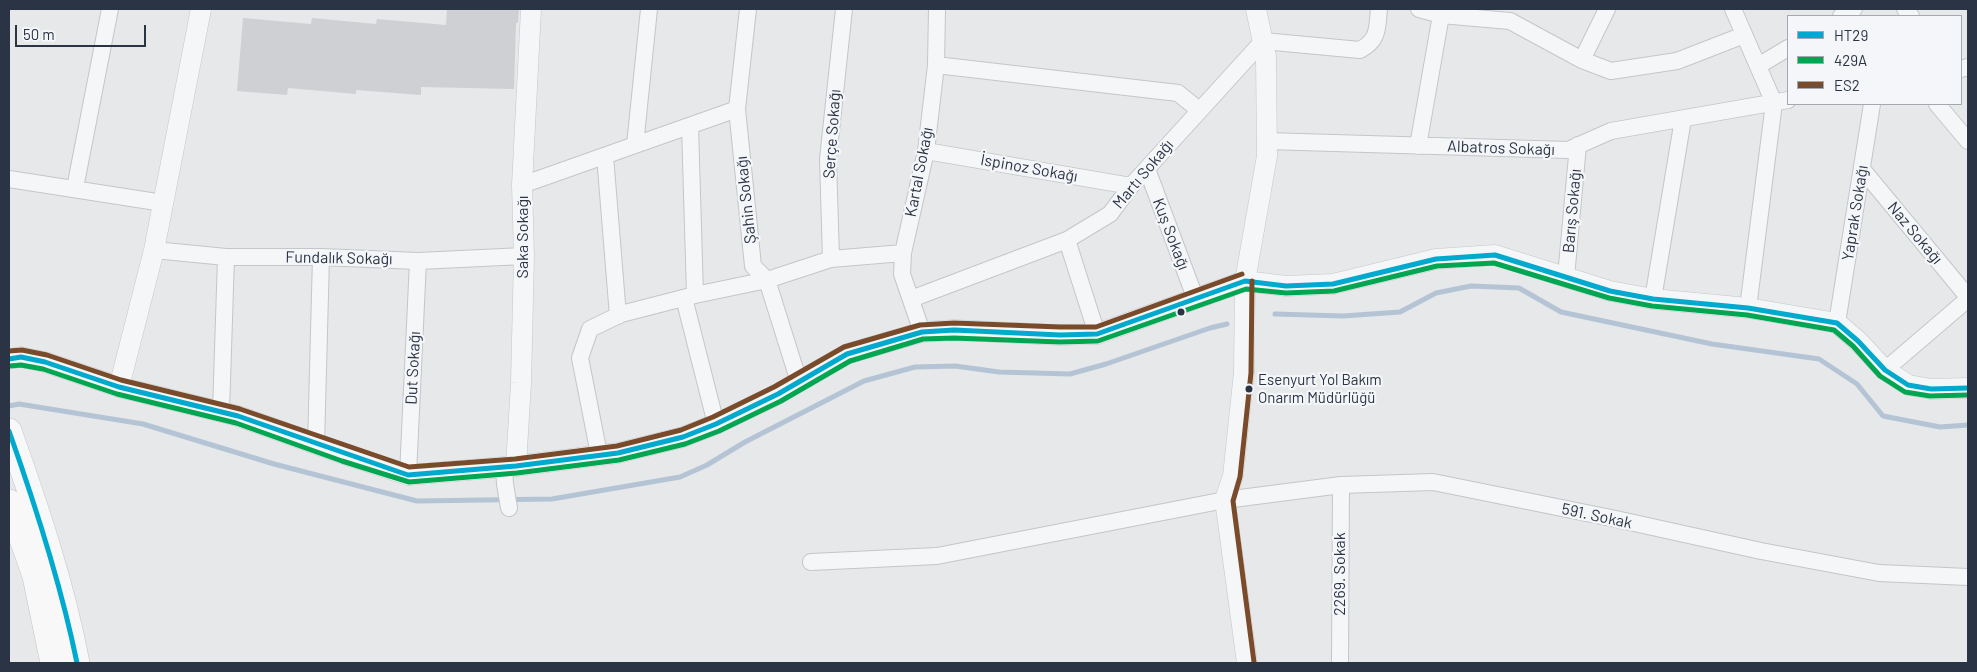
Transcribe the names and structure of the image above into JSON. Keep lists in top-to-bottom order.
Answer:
{
  "streets": {
    "street": [
      "Serçe Sokağı",
      "Albatros Sokağı",
      "İspinoz Sokağı",
      "Kartal Sokağı",
      "Martı Sokağı",
      "Şahin Sokağı",
      "Barış Sokağı",
      "Yaprak Sokağı",
      "Naz Sokağı",
      "Kuş Sokağı",
      "Saka Sokağı",
      "Fundalık Sokağı",
      "Dut Sokağı",
      "591. Sokak",
      "2269. Sokak"
    ]
  },
  "crossings": [
    ["Albatros Sokağı", "Barış Sokağı"],
    ["İspinoz Sokağı", "Kartal Sokağı"],
    ["İspinoz Sokağı", "Martı Sokağı"],
    ["Kartal Sokağı", "Martı Sokağı"],
    ["Martı Sokağı", "Kuş Sokağı"],
    ["Yaprak Sokağı", "Naz Sokağı"],
    ["Saka Sokağı", "Fundalık Sokağı"],
    ["Fundalık Sokağı", "Dut Sokağı"],
    ["591. Sokak", "2269. Sokak"]
  ],
  "places": ["Esenyurt Yol Bakım Onarım Müdürlüğü"],
  "lines": ["transit line HT29", "transit line 429A", "transit line ES2"],
  "legend": ["HT29", "429A", "ES2"],
  "scale_bar": "50 m"
}
